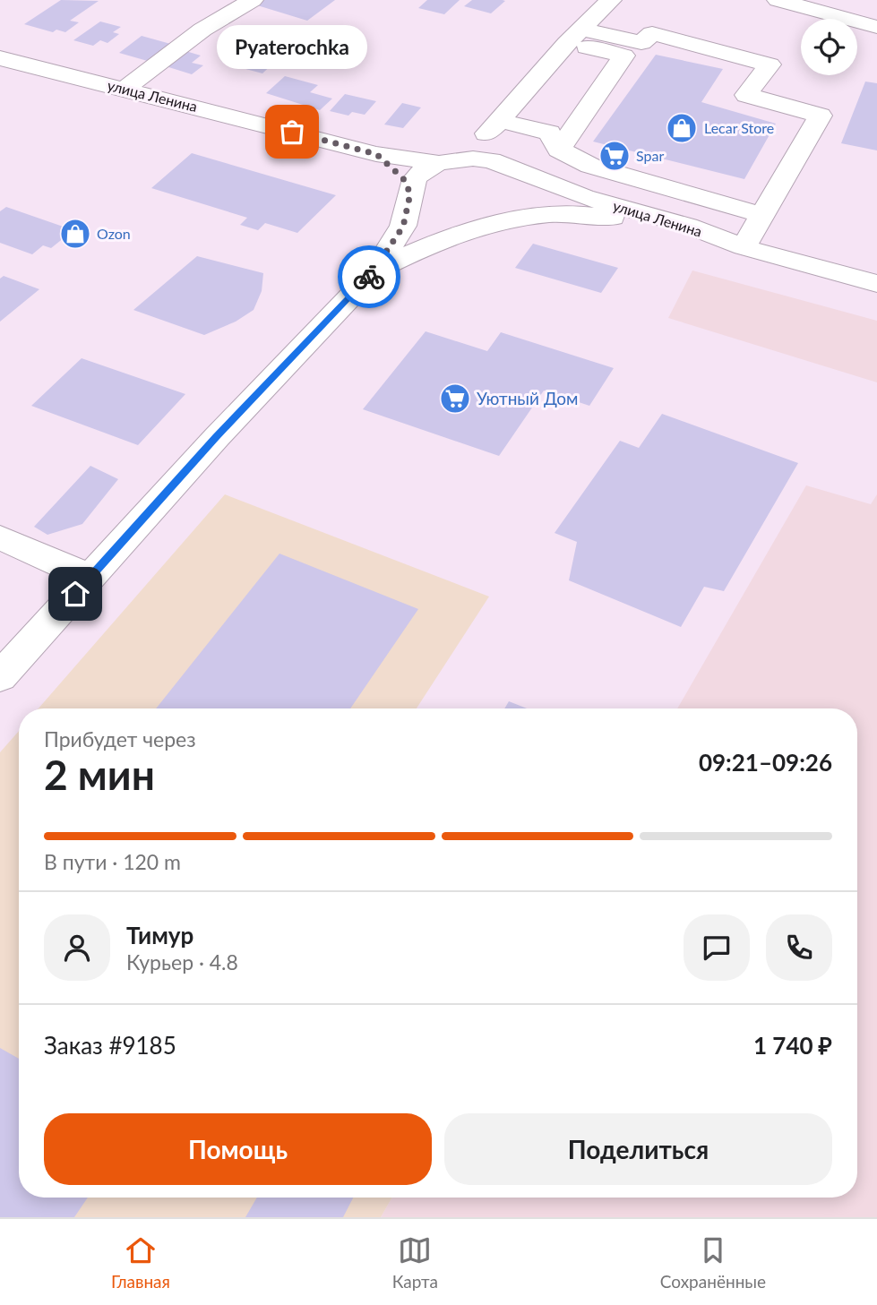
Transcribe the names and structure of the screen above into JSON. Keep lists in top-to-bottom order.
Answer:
{
  "streets": {
    "street": ["улица Ленина"]
  },
  "places": {
    "shop": ["Lecar Store", "Ozon"],
    "other": ["Pyaterochka"],
    "supermarket": ["Spar", "Уютный Дом"]
  },
  "page": {
    "bubble": "Pyaterochka",
    "heading": ["2 мин", "Прибудет через", "09:21–09:26"],
    "panel": [
      "Тимур",
      "Курьер · 4.8",
      "Заказ #9185",
      "1 740 ₽"
    ],
    "bar": "В пути · 120 m",
    "buttons": ["Помощь", "Поделиться"],
    "tabs": ["Главная", "Карта", "Сохранённые"]
  }
}
